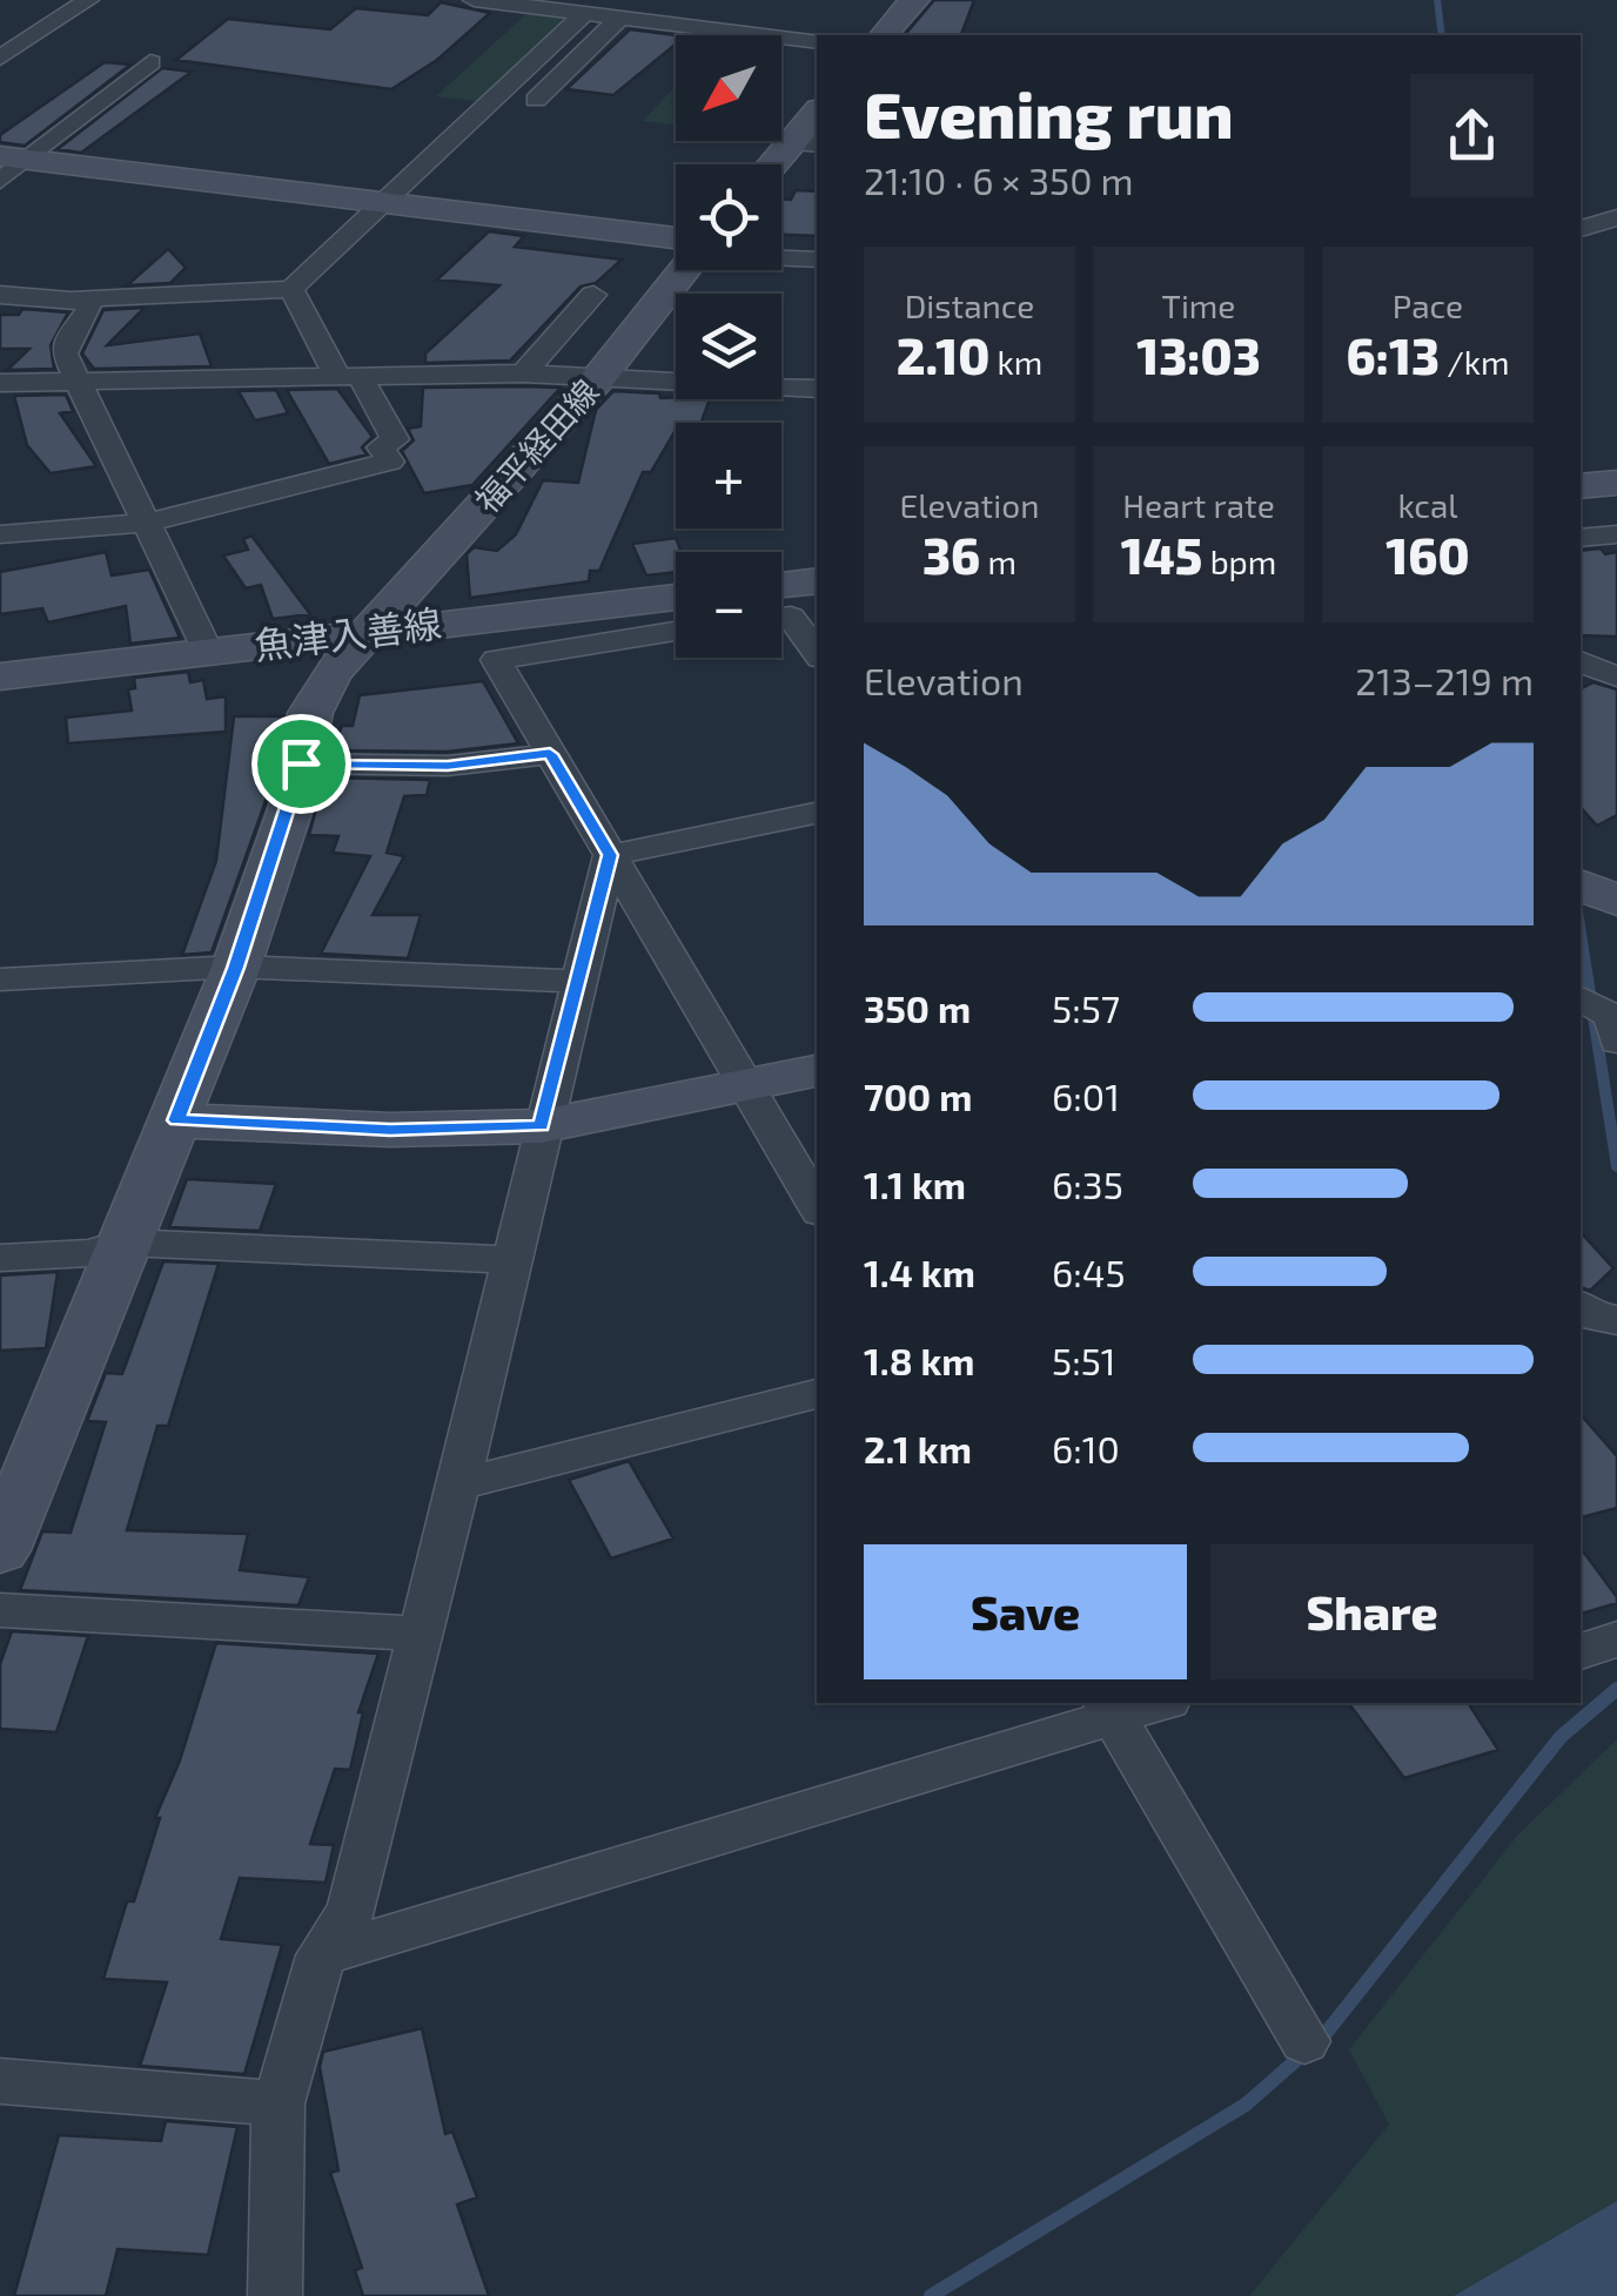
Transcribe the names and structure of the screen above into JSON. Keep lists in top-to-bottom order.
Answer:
{
  "streets": {
    "street": ["福平経田線", "魚津入善線"]
  },
  "crossings": [
    ["福平経田線", "魚津入善線"]
  ],
  "north": "bottom left",
  "page": {
    "map_buttons": ["+", "−"],
    "heading": ["Evening run", "21:10 · 6 × 350 m"],
    "stats": [
      ["Distance", "2.10 km"],
      ["Time", "13:03"],
      ["Pace", "6:13 /km"],
      ["Elevation", "36 m"],
      ["Heart rate", "145 bpm"],
      ["kcal", "160"]
    ],
    "chart": ["Elevation", "213–219 m"],
    "list": [
      {
        "name": "350 m",
        "note": "5:57"
      },
      {
        "name": "700 m",
        "note": "6:01"
      },
      {
        "name": "1.1 km",
        "note": "6:35"
      },
      {
        "name": "1.4 km",
        "note": "6:45"
      },
      {
        "name": "1.8 km",
        "note": "5:51"
      },
      {
        "name": "2.1 km",
        "note": "6:10"
      }
    ],
    "buttons": ["Save", "Share"]
  }
}
